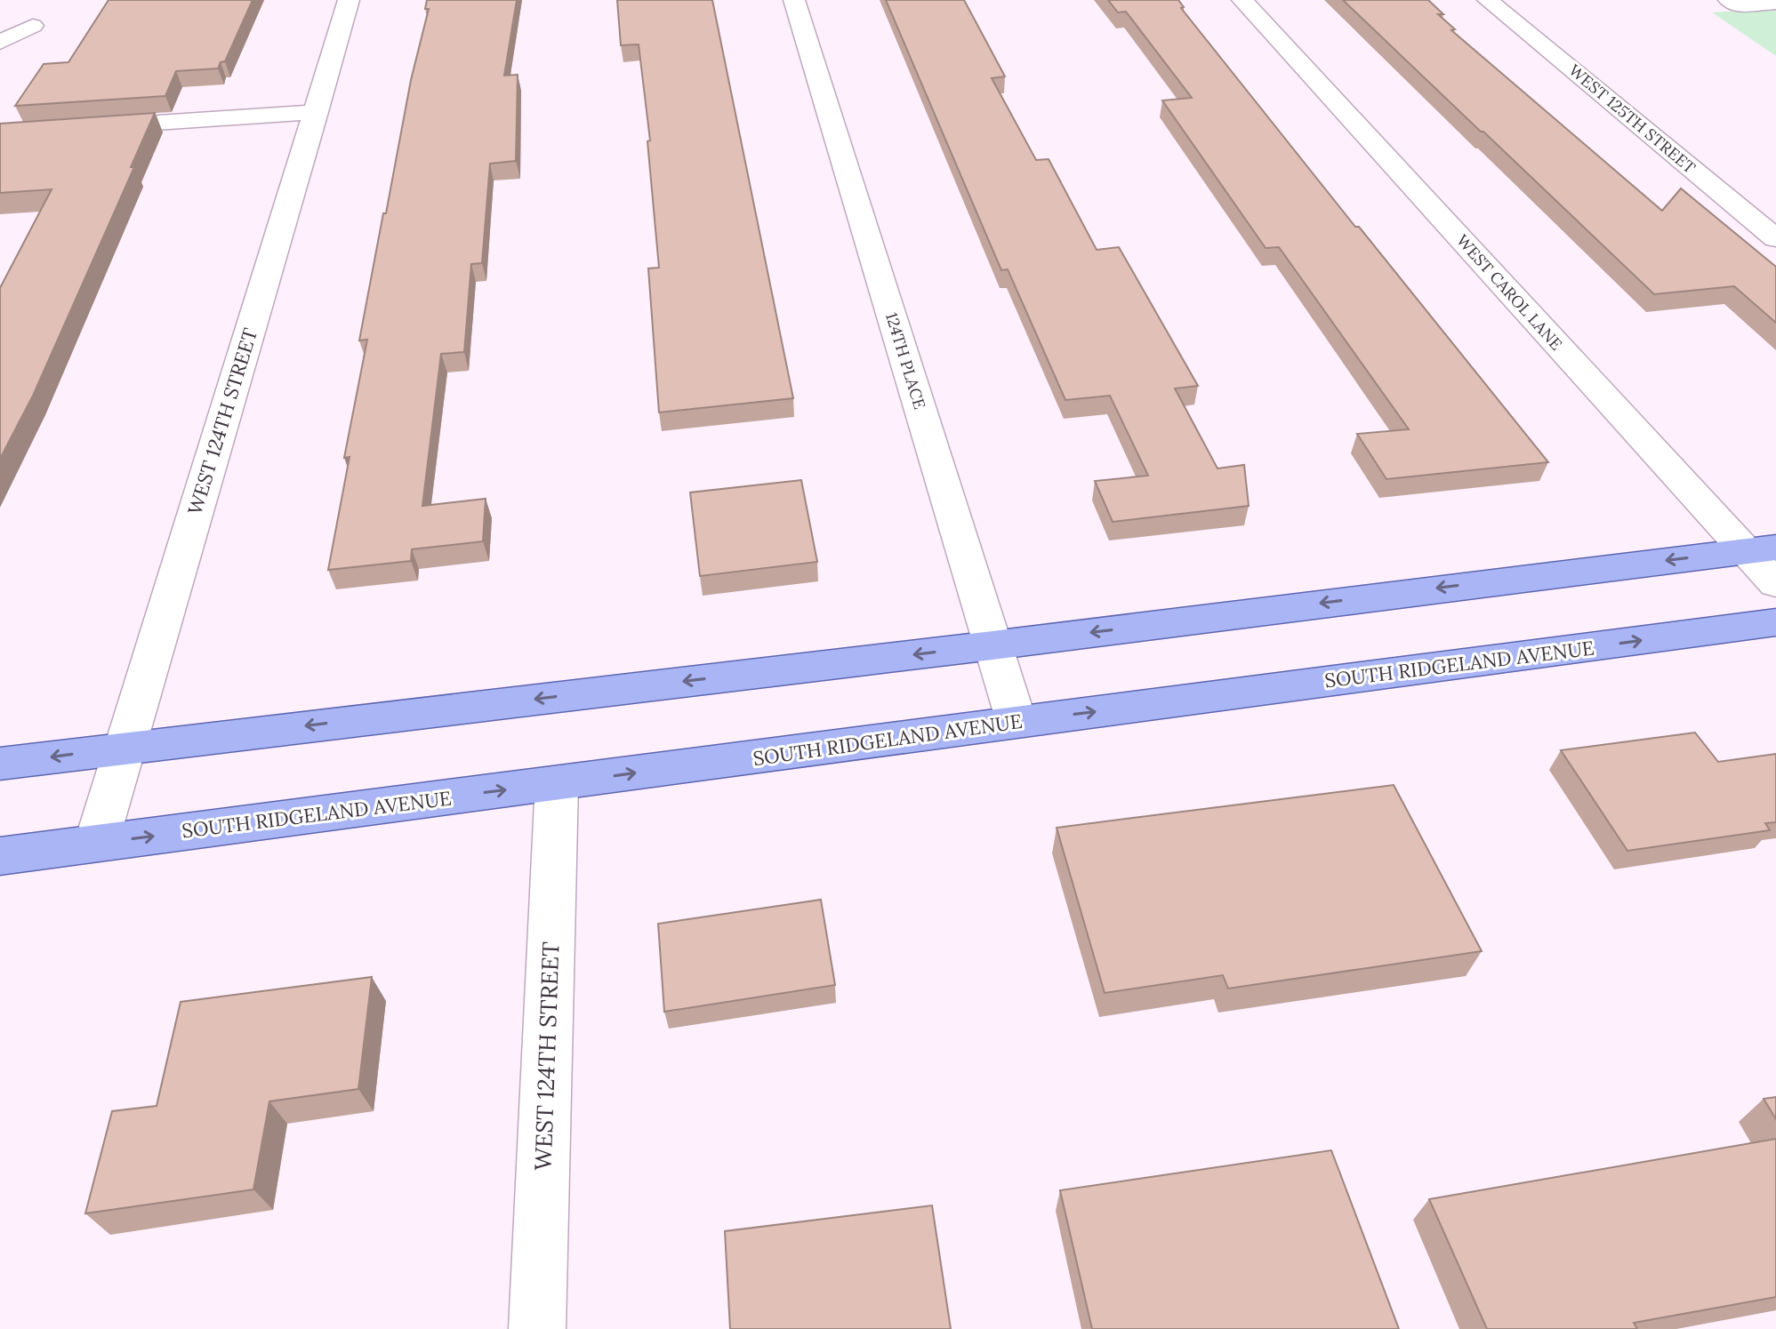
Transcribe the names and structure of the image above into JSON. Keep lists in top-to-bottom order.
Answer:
{
  "streets": {
    "main road": ["SOUTH RIDGELAND AVENUE"],
    "street": [
      "WEST 125TH STREET",
      "WEST CAROL LANE",
      "124TH PLACE",
      "WEST 124TH STREET"
    ]
  },
  "crossings": [
    ["124TH PLACE", "SOUTH RIDGELAND AVENUE"],
    ["WEST 124TH STREET", "SOUTH RIDGELAND AVENUE"]
  ]
}
